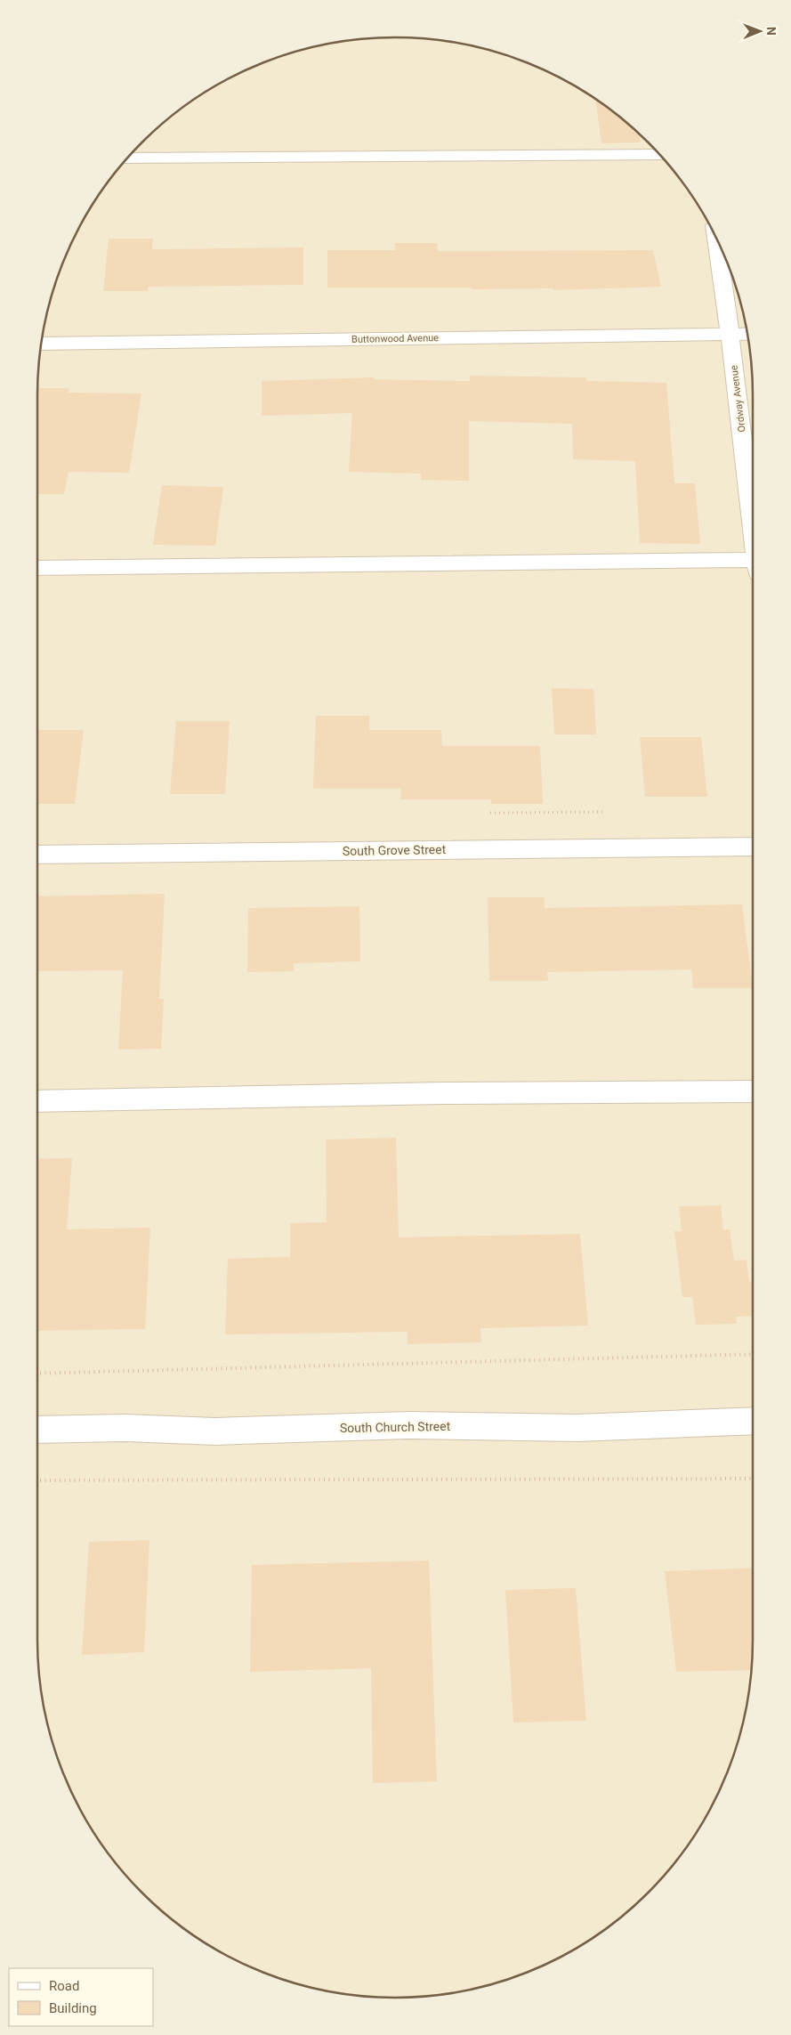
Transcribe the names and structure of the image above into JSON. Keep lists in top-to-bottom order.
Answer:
{
  "streets": {
    "street": [
      "Buttonwood Avenue",
      "Ordway Avenue",
      "South Grove Street",
      "South Church Street"
    ]
  },
  "crossings": [
    ["Buttonwood Avenue", "Ordway Avenue"]
  ],
  "legend": ["Road", "Building"],
  "north": "right"
}
